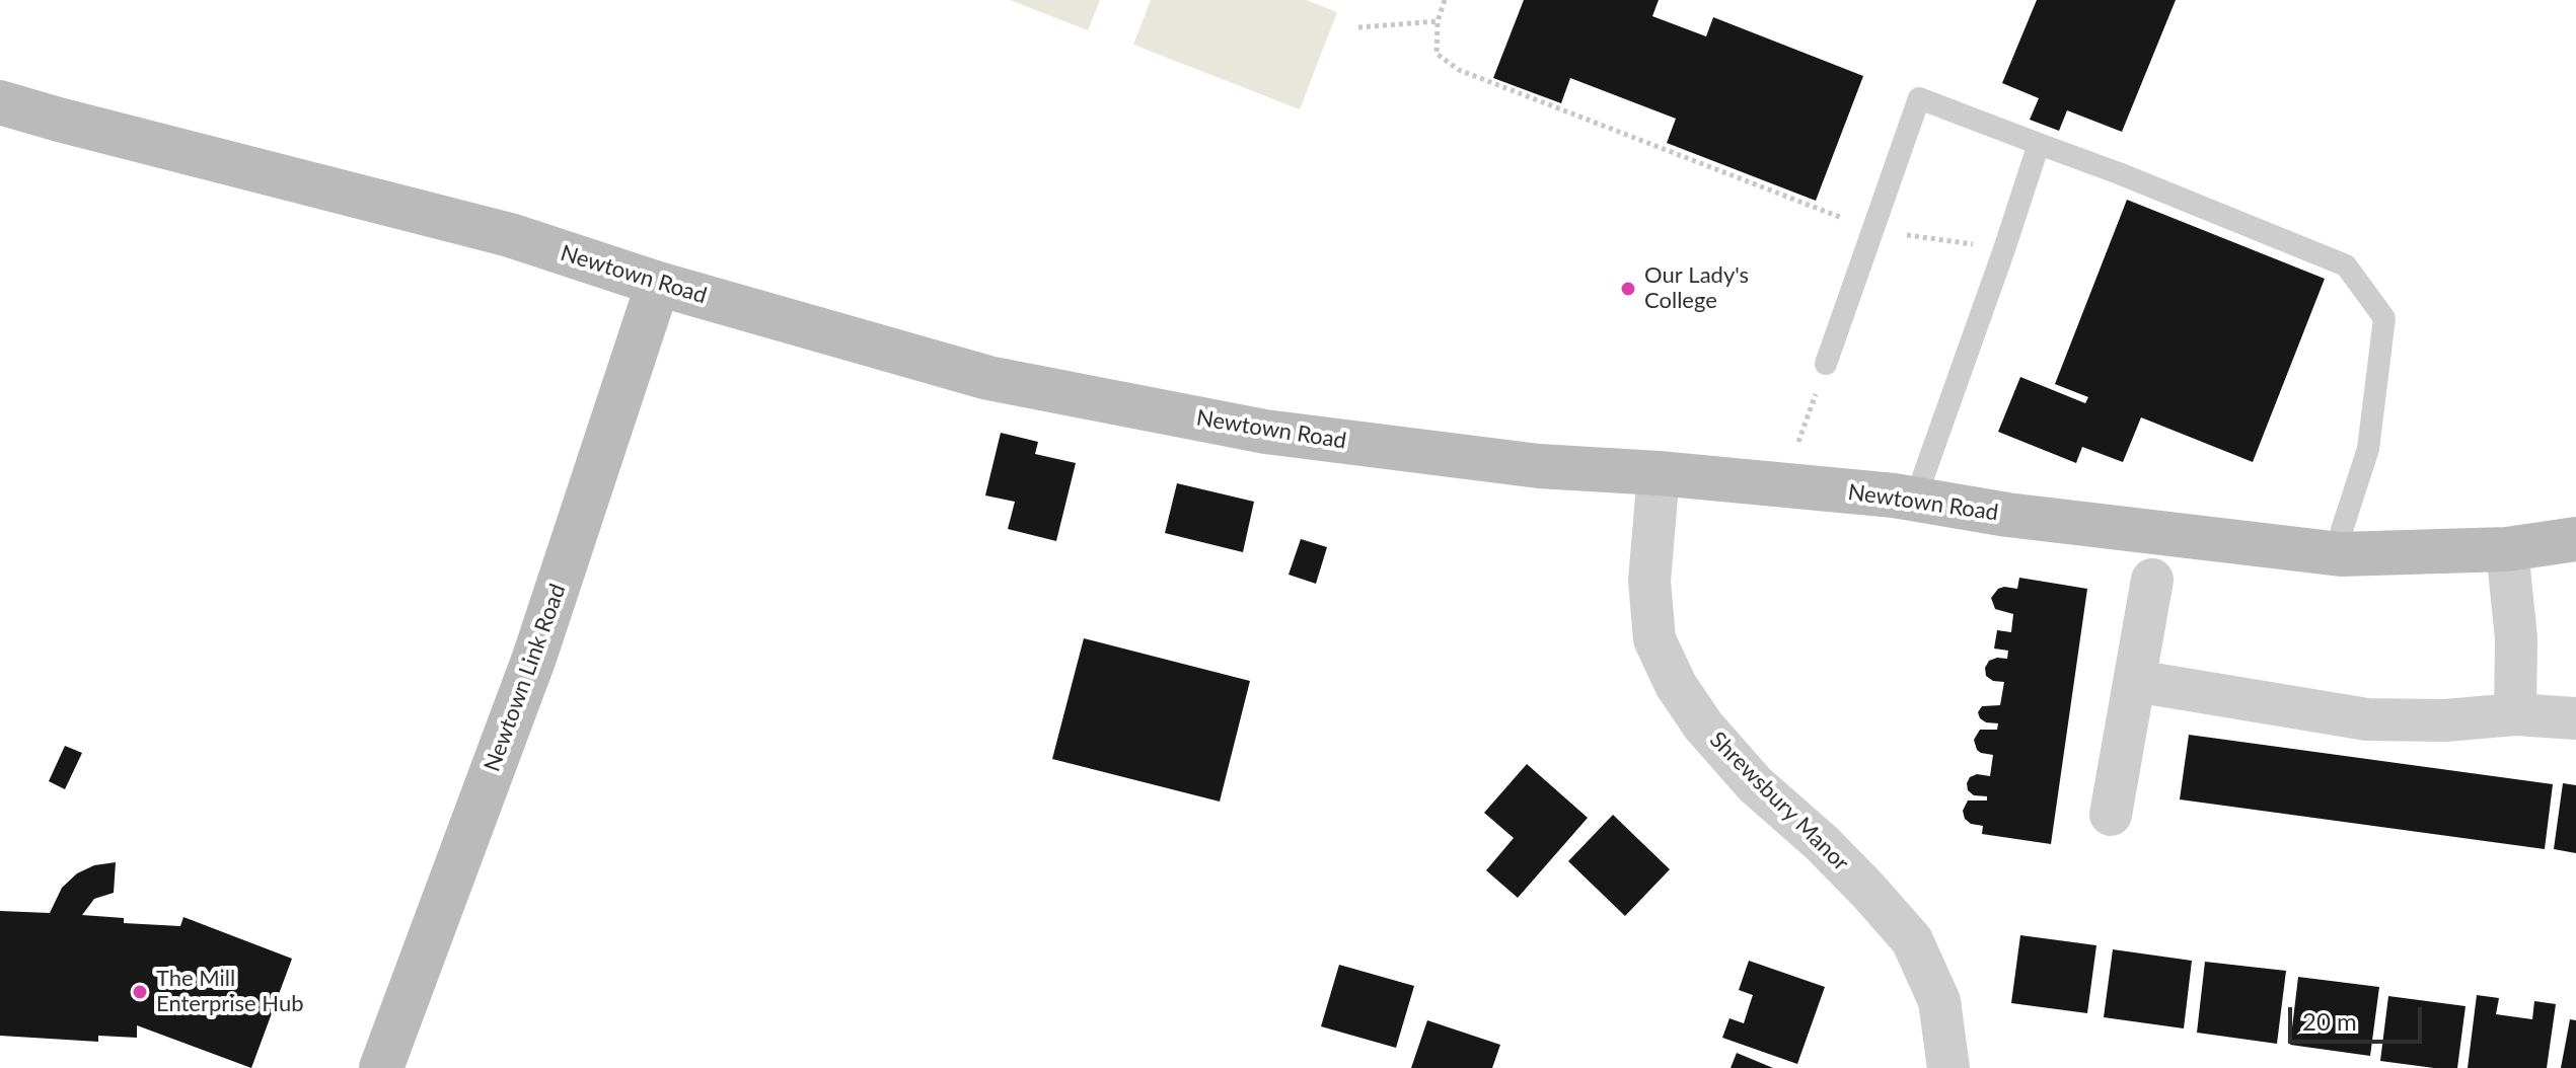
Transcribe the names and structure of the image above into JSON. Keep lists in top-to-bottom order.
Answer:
{
  "streets": {
    "street": ["Newtown Road", "Newtown Link Road", "Shrewsbury Manor"]
  },
  "crossings": [
    ["Newtown Road", "Newtown Link Road"],
    ["Newtown Road", "Shrewsbury Manor"]
  ],
  "places": ["Our Lady's College", "The Mill Enterprise Hub"],
  "scale_bar": "20 m"
}
